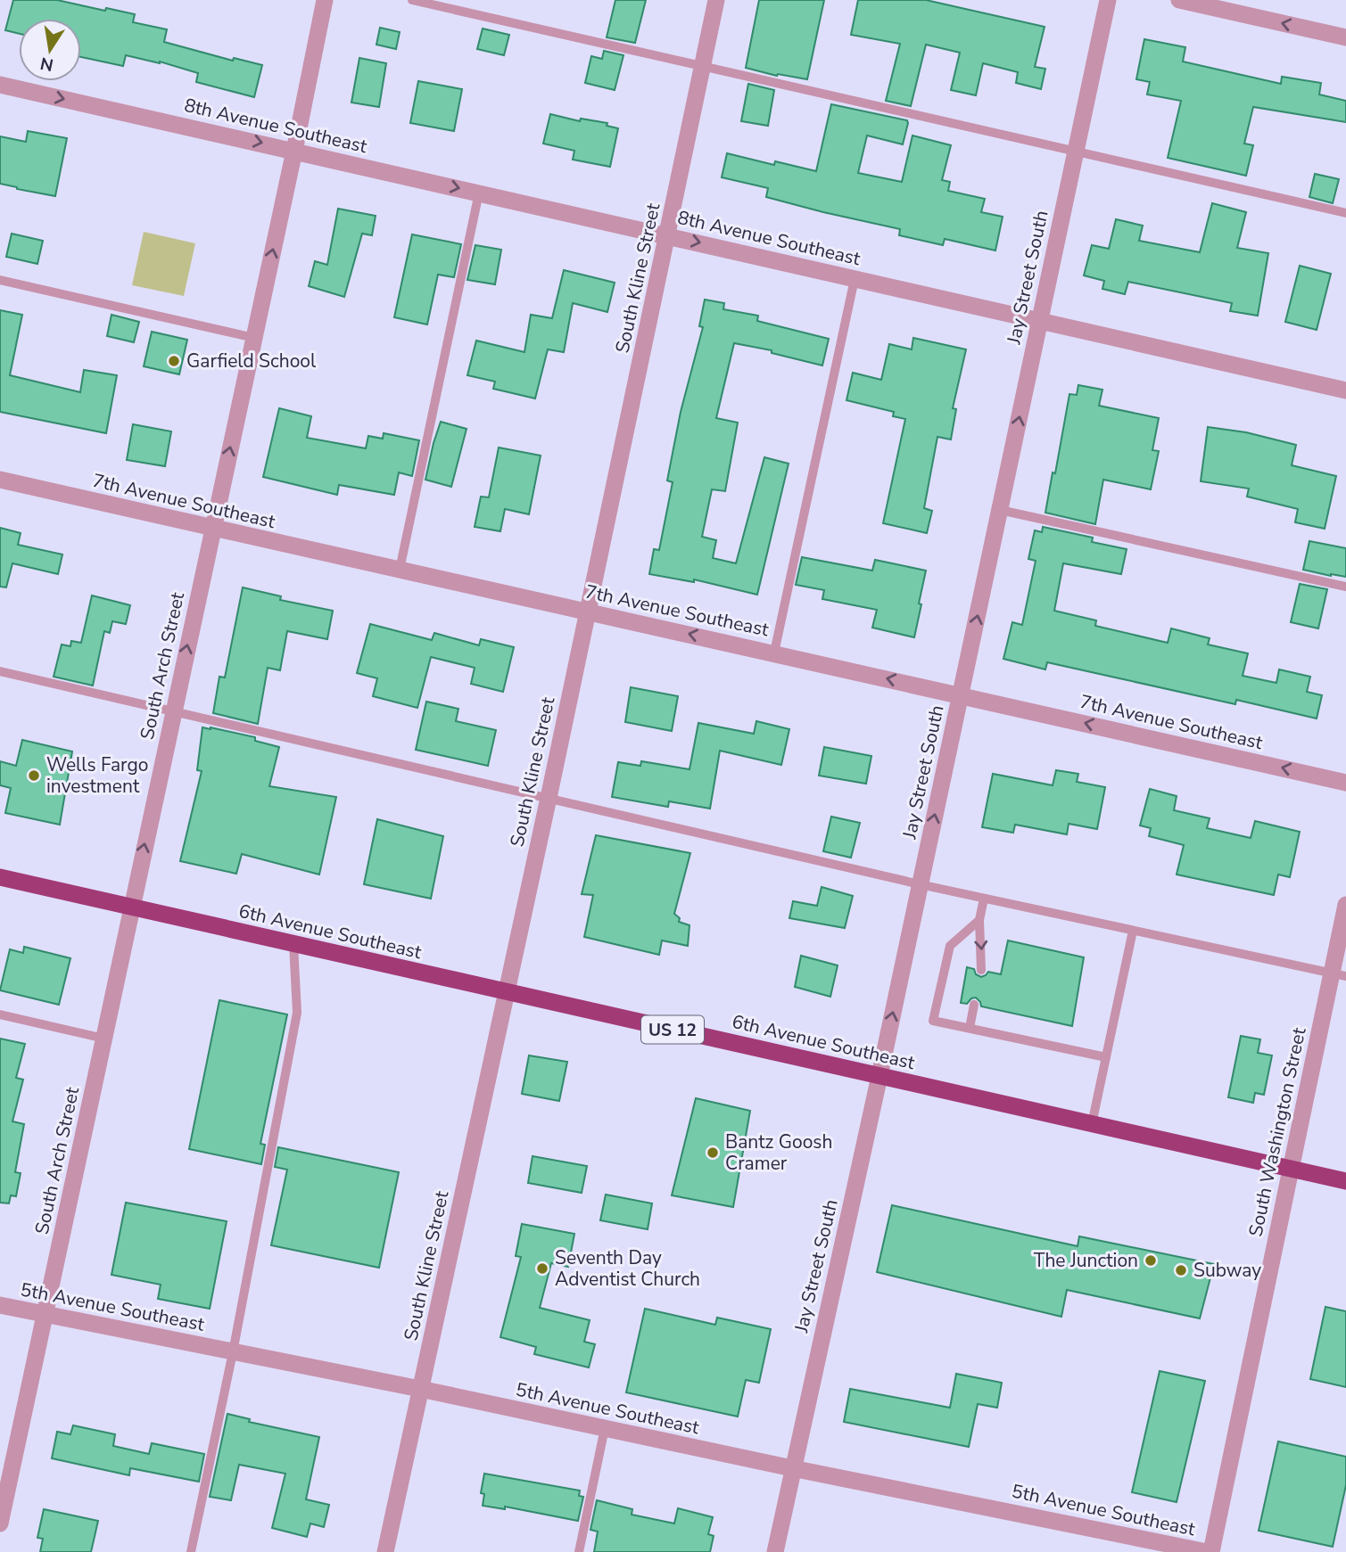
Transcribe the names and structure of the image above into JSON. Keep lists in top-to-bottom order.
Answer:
{
  "streets": {
    "highway": ["6th Avenue Southeast", "US 12"],
    "street": [
      "8th Avenue Southeast",
      "Jay Street South",
      "South Kline Street",
      "7th Avenue Southeast",
      "South Arch Street",
      "South Washington Street",
      "5th Avenue Southeast"
    ]
  },
  "crossings": [
    ["8th Avenue Southeast", "Jay Street South"],
    ["8th Avenue Southeast", "South Kline Street"],
    ["8th Avenue Southeast", "South Arch Street"],
    ["Jay Street South", "7th Avenue Southeast"],
    ["Jay Street South", "6th Avenue Southeast"],
    ["Jay Street South", "5th Avenue Southeast"],
    ["South Kline Street", "7th Avenue Southeast"],
    ["South Kline Street", "6th Avenue Southeast"],
    ["South Kline Street", "5th Avenue Southeast"],
    ["7th Avenue Southeast", "South Arch Street"],
    ["South Arch Street", "6th Avenue Southeast"],
    ["South Arch Street", "5th Avenue Southeast"],
    ["6th Avenue Southeast", "South Washington Street"]
  ],
  "one_way": [
    "8th Avenue Southeast",
    "Jay Street South",
    "7th Avenue Southeast",
    "South Arch Street"
  ],
  "places": [
    "Garfield School",
    "Wells Fargo investment",
    "Bantz Goosh Cramer",
    "The Junction",
    "Seventh Day Adventist Church",
    "Subway"
  ],
  "north": "bottom"
}
